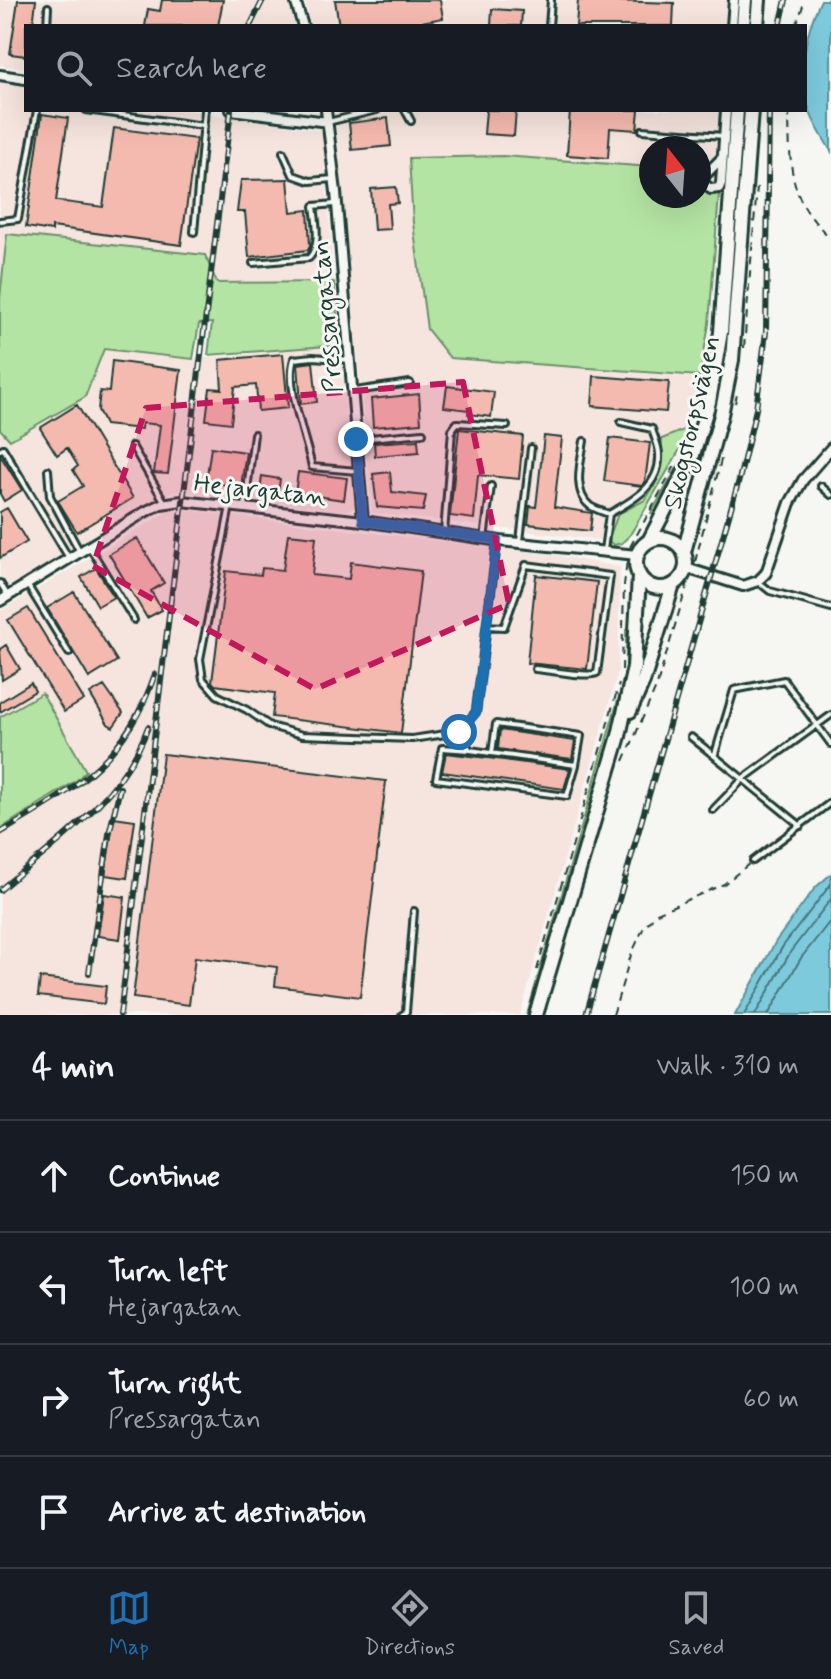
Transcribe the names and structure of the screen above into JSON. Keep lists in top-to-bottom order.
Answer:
{
  "streets": {
    "main road": ["Skogstorpsvägen"],
    "street": ["Pressargatan", "Hejargatan"]
  },
  "crossings": [
    ["Pressargatan", "Hejargatan"],
    ["Skogstorpsvägen", "Hejargatan"]
  ],
  "north": "top",
  "page": {
    "search": "Search here",
    "heading": ["4 min", "Walk · 310 m"],
    "list": [
      ["Continue", "150 m"],
      ["Turn left", "Hejargatan", "100 m"],
      ["Turn right", "Pressargatan", "60 m"],
      "Arrive at destination"
    ],
    "nav": ["Map", "Directions", "Saved"]
  }
}
